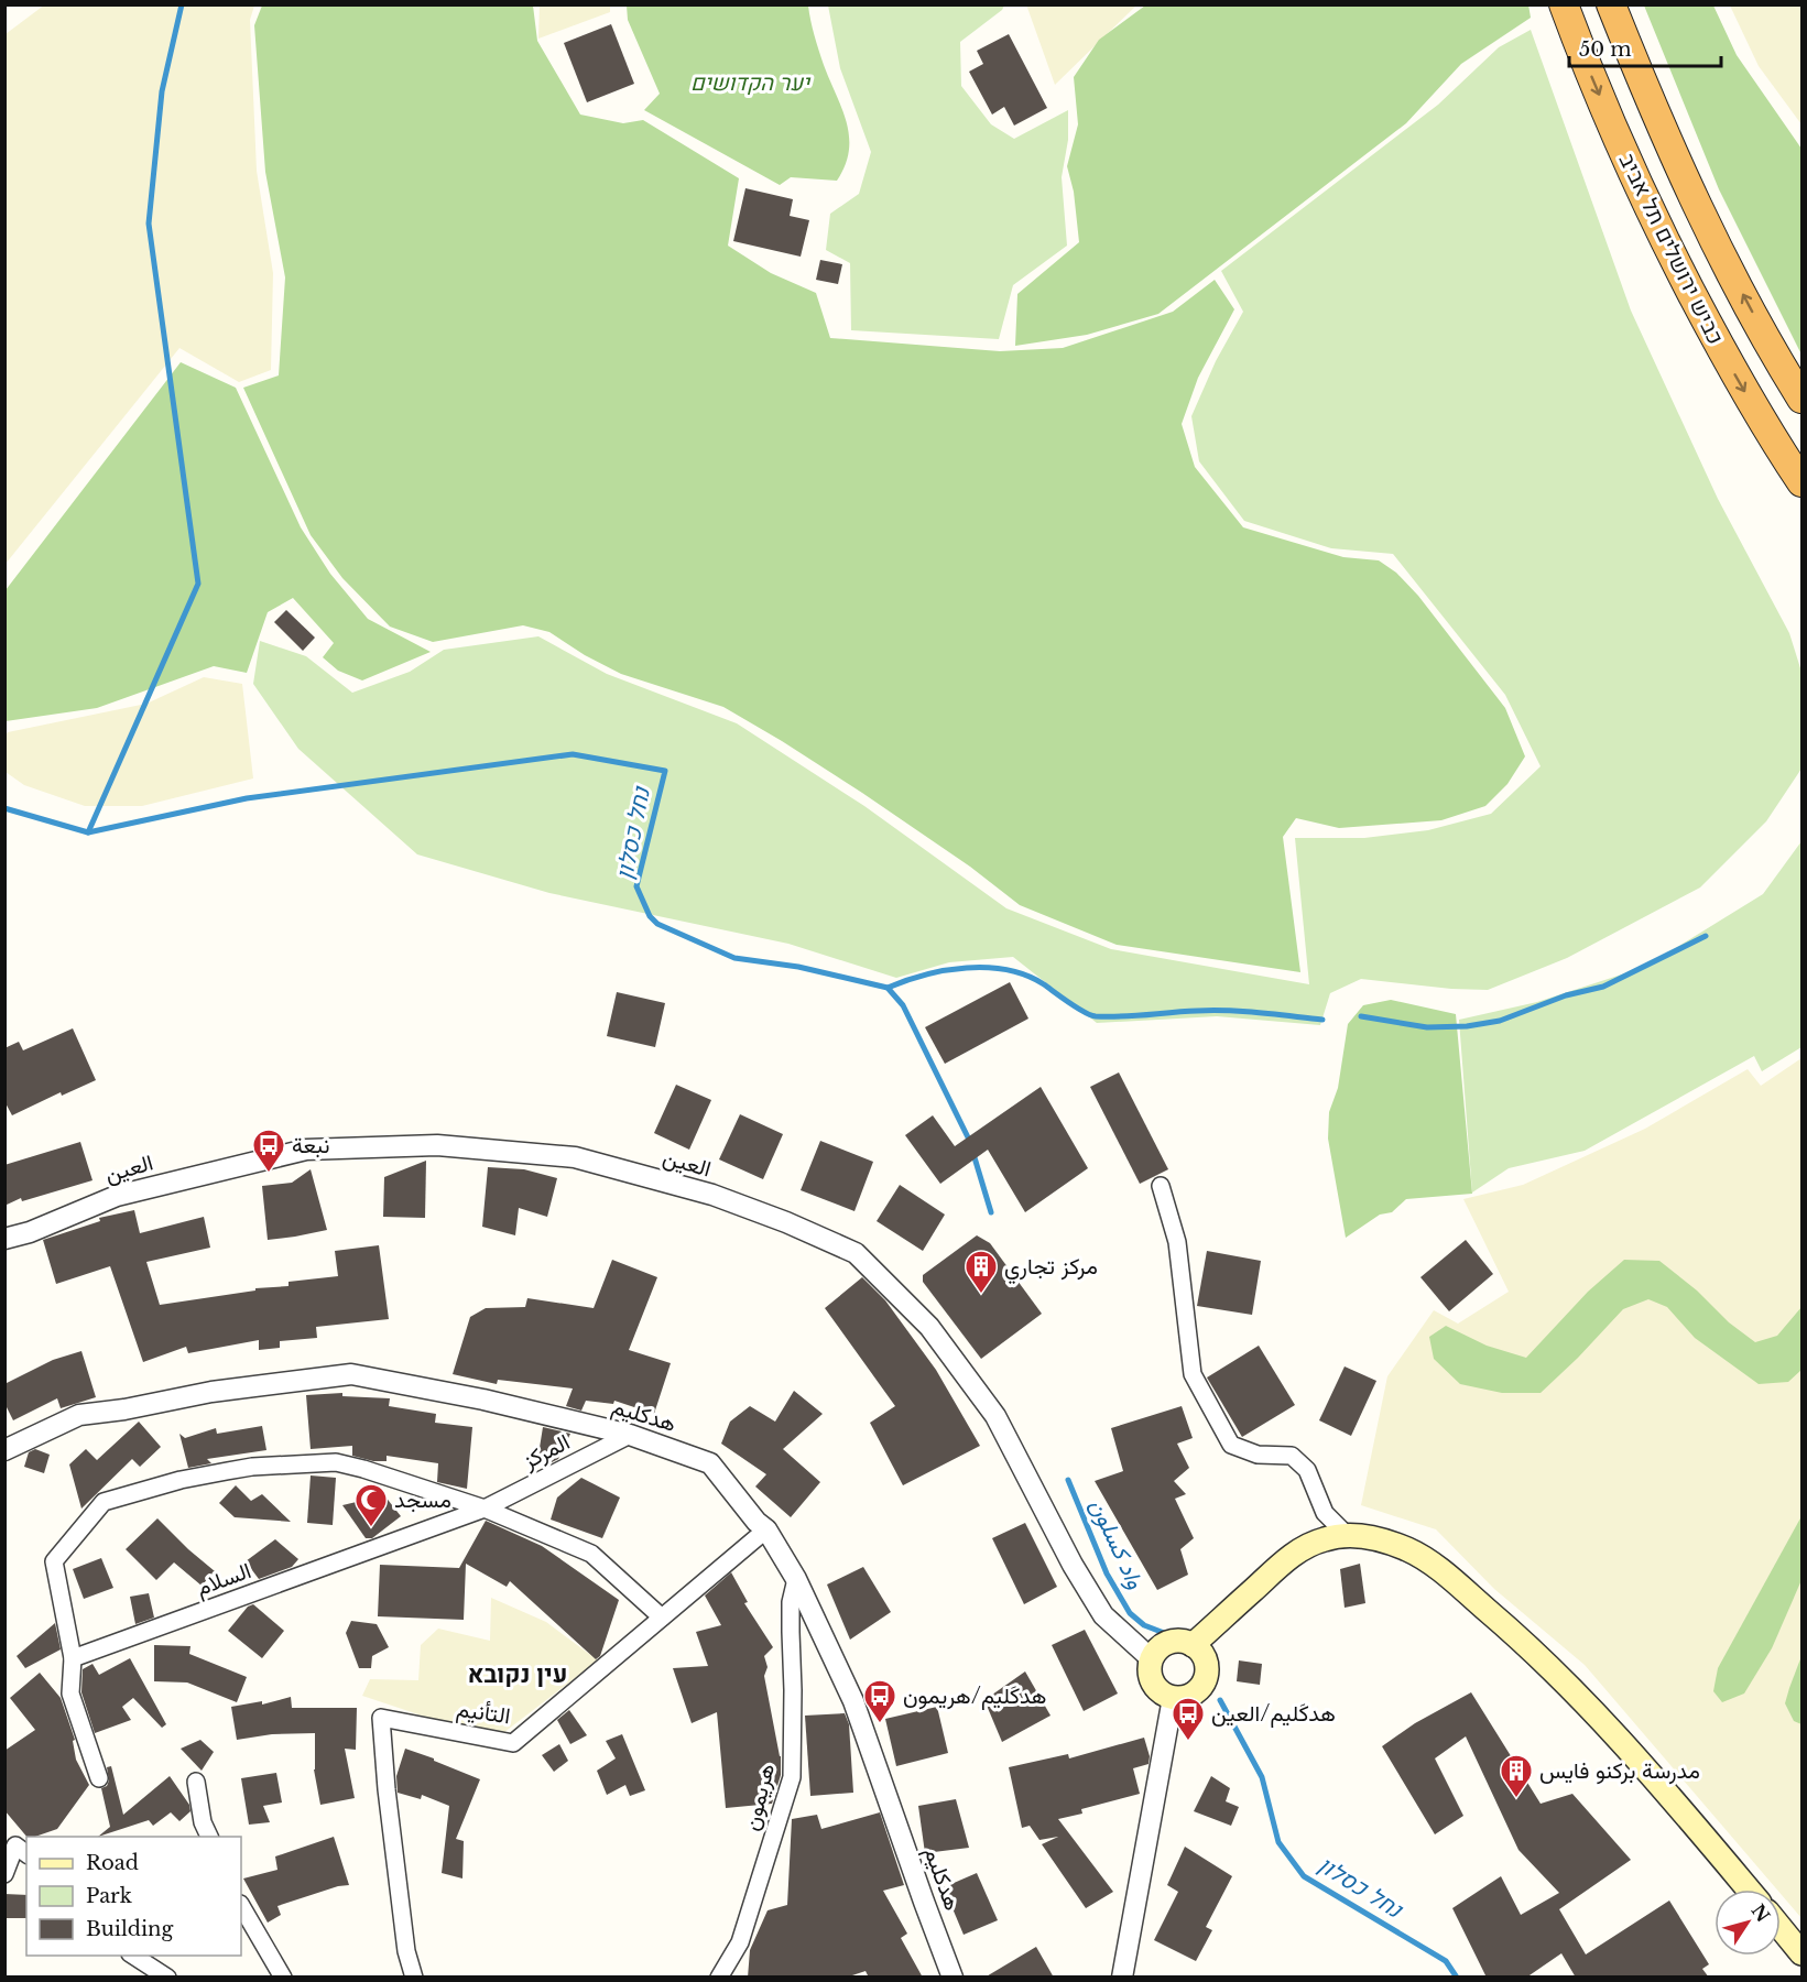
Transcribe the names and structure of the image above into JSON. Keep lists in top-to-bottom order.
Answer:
{
  "streets": {
    "highway": ["כביש ירושלים תל אביב"],
    "street": [
      "العين",
      "هدكليم",
      "المركز",
      "السلام",
      "التأنيم",
      "هريمون"
    ]
  },
  "crossings": [
    ["هدكليم", "المركز"],
    ["هدكليم", "التأنيم"],
    ["هدكليم", "هريمون"],
    ["المركز", "السلام"]
  ],
  "districts": ["עין נקובא"],
  "water": ["נחל כסלון", "واد كسلون"],
  "parks": ["יער הקדושים"],
  "places": {
    "bus stop": ["نبعة", "هدكَليم/هريمون", "هدكَليم/العين"],
    "building": ["مركز تجاري", "مدرسة بركنو فايس"],
    "mosque": ["مسجد"]
  },
  "legend": ["Road", "Park", "Building"],
  "scale_bar": "50 m",
  "north": "top right"
}
